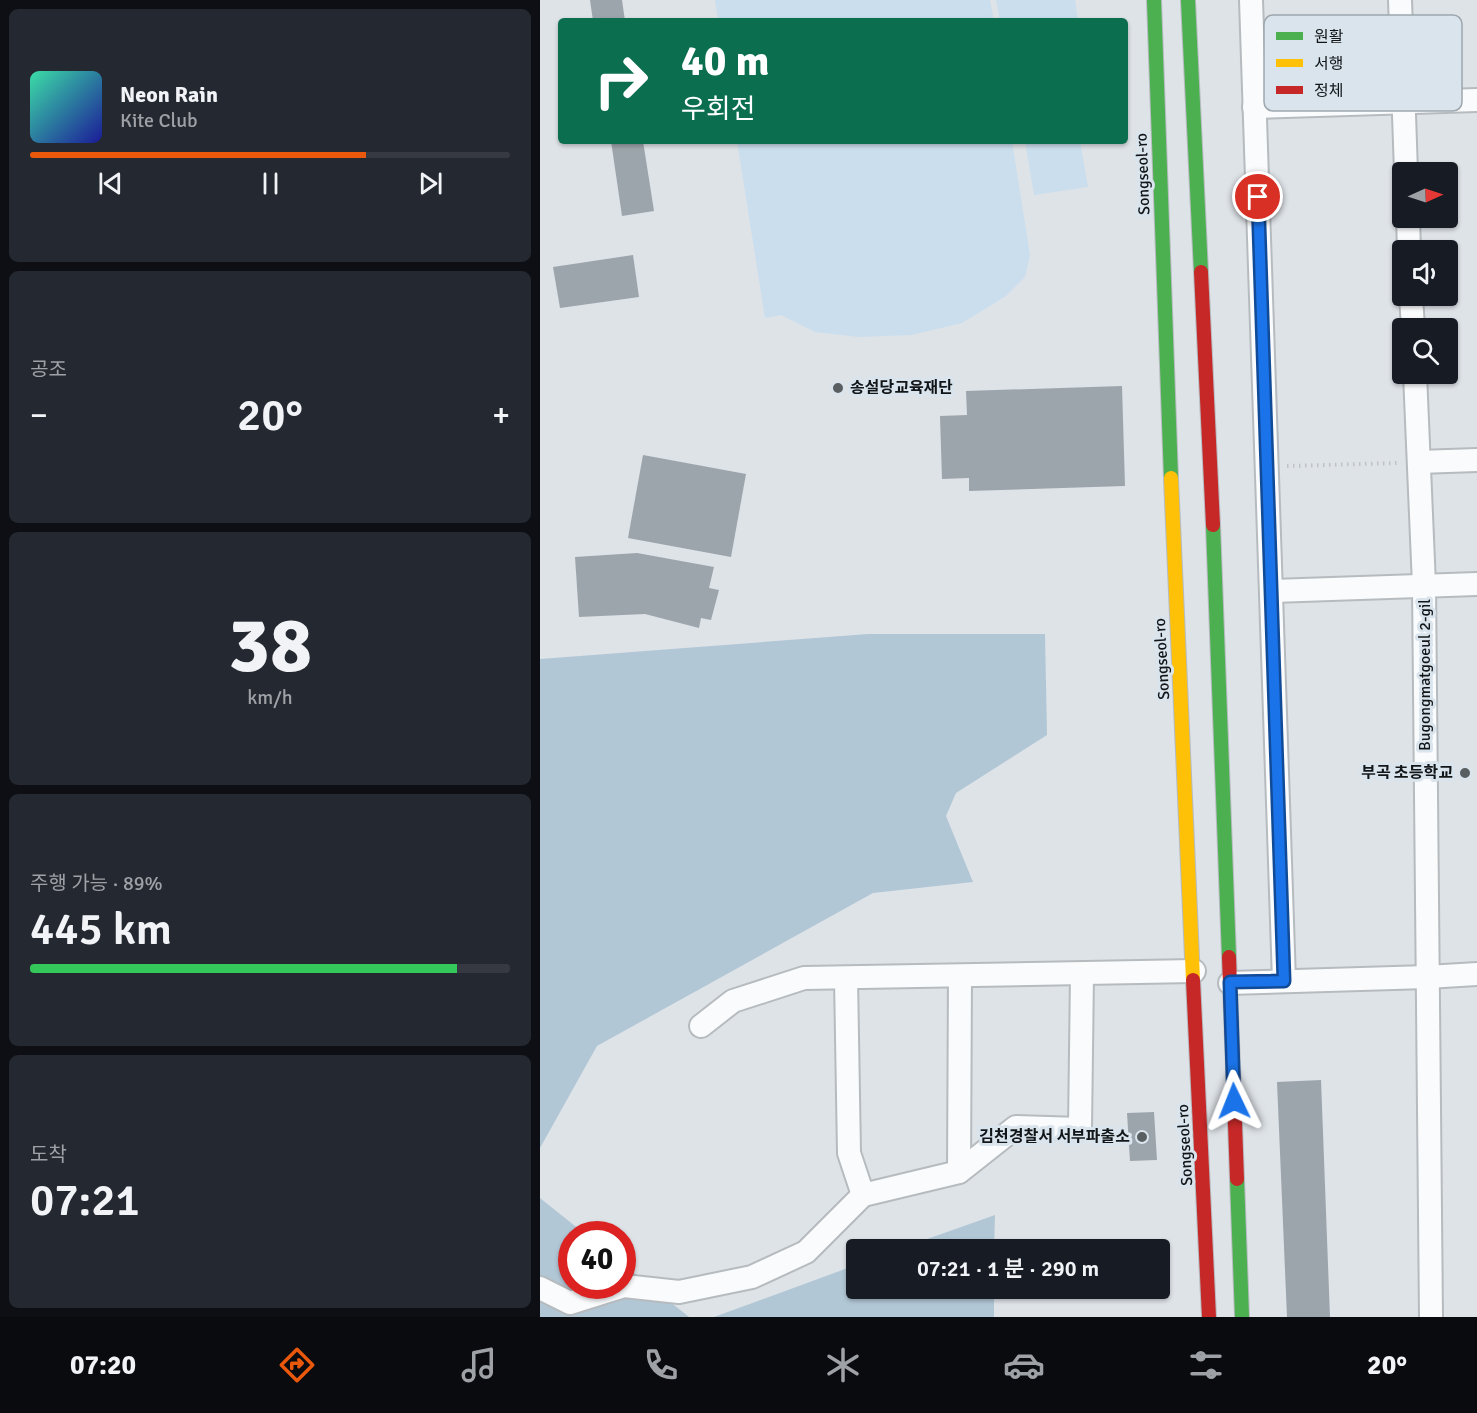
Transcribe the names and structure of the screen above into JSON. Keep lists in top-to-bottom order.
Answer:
{
  "streets": {
    "street": ["Songseol-ro", "Bugongmatgoeul 2-gil"]
  },
  "places": ["송설당교육재단", "부곡 초등학교", "김천경찰서 서부파출소"],
  "legend": ["원활", "서행", "정체"],
  "north": "right",
  "page": {
    "turn": ["40 m", "우회전"],
    "song": ["Neon Rain", "Kite Club"],
    "tile": [
      "공조",
      ["38", "km/h"],
      ["주행 가능 · 89%", "445 km"],
      ["도착", "07:21"]
    ],
    "heat": ["−", "20°", "+"],
    "limit": "40",
    "trip": "07:21 · 1 분 · 290 m",
    "tabs": ["07:20", "20°"]
  }
}
